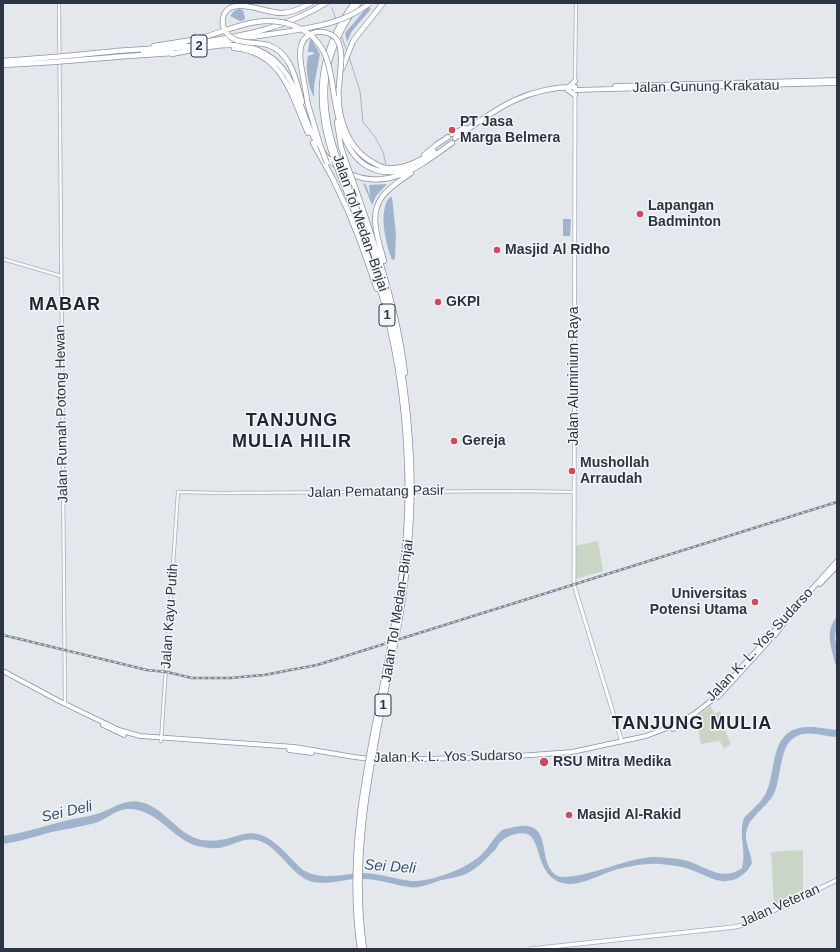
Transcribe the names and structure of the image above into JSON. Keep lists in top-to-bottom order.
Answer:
{
  "streets": {
    "highway": [
      "2",
      "Jalan Gunung Krakatau",
      "Jalan Tol Medan–Binjai",
      "1",
      "Jalan K. L. Yos Sudarso"
    ],
    "main road": ["Jalan Aluminium Raya", "Jalan Veteran"],
    "street": ["Jalan Rumah Potong Hewan", "Jalan Pematang Pasir", "Jalan Kayu Putih"]
  },
  "crossings": [
    ["Jalan Gunung Krakatau", "Jalan Aluminium Raya"],
    ["Jalan Aluminium Raya", "Jalan Pematang Pasir"],
    ["Jalan Aluminium Raya", "Jalan K. L. Yos Sudarso"],
    ["Jalan Rumah Potong Hewan", "Jalan K. L. Yos Sudarso"],
    ["Jalan Pematang Pasir", "Jalan Kayu Putih"],
    ["Jalan Kayu Putih", "Jalan K. L. Yos Sudarso"]
  ],
  "districts": ["MABAR", "TANJUNG MULIA HILIR", "TANJUNG MULIA"],
  "water": ["Sei Deli"],
  "places": [
    "PT Jasa Marga Belmera",
    "Lapangan Badminton",
    "Masjid Al Ridho",
    "GKPI",
    "Gereja",
    "Mushollah Arraudah",
    "Universitas Potensi Utama",
    "RSU Mitra Medika",
    "Masjid Al-Rakid"
  ]
}
